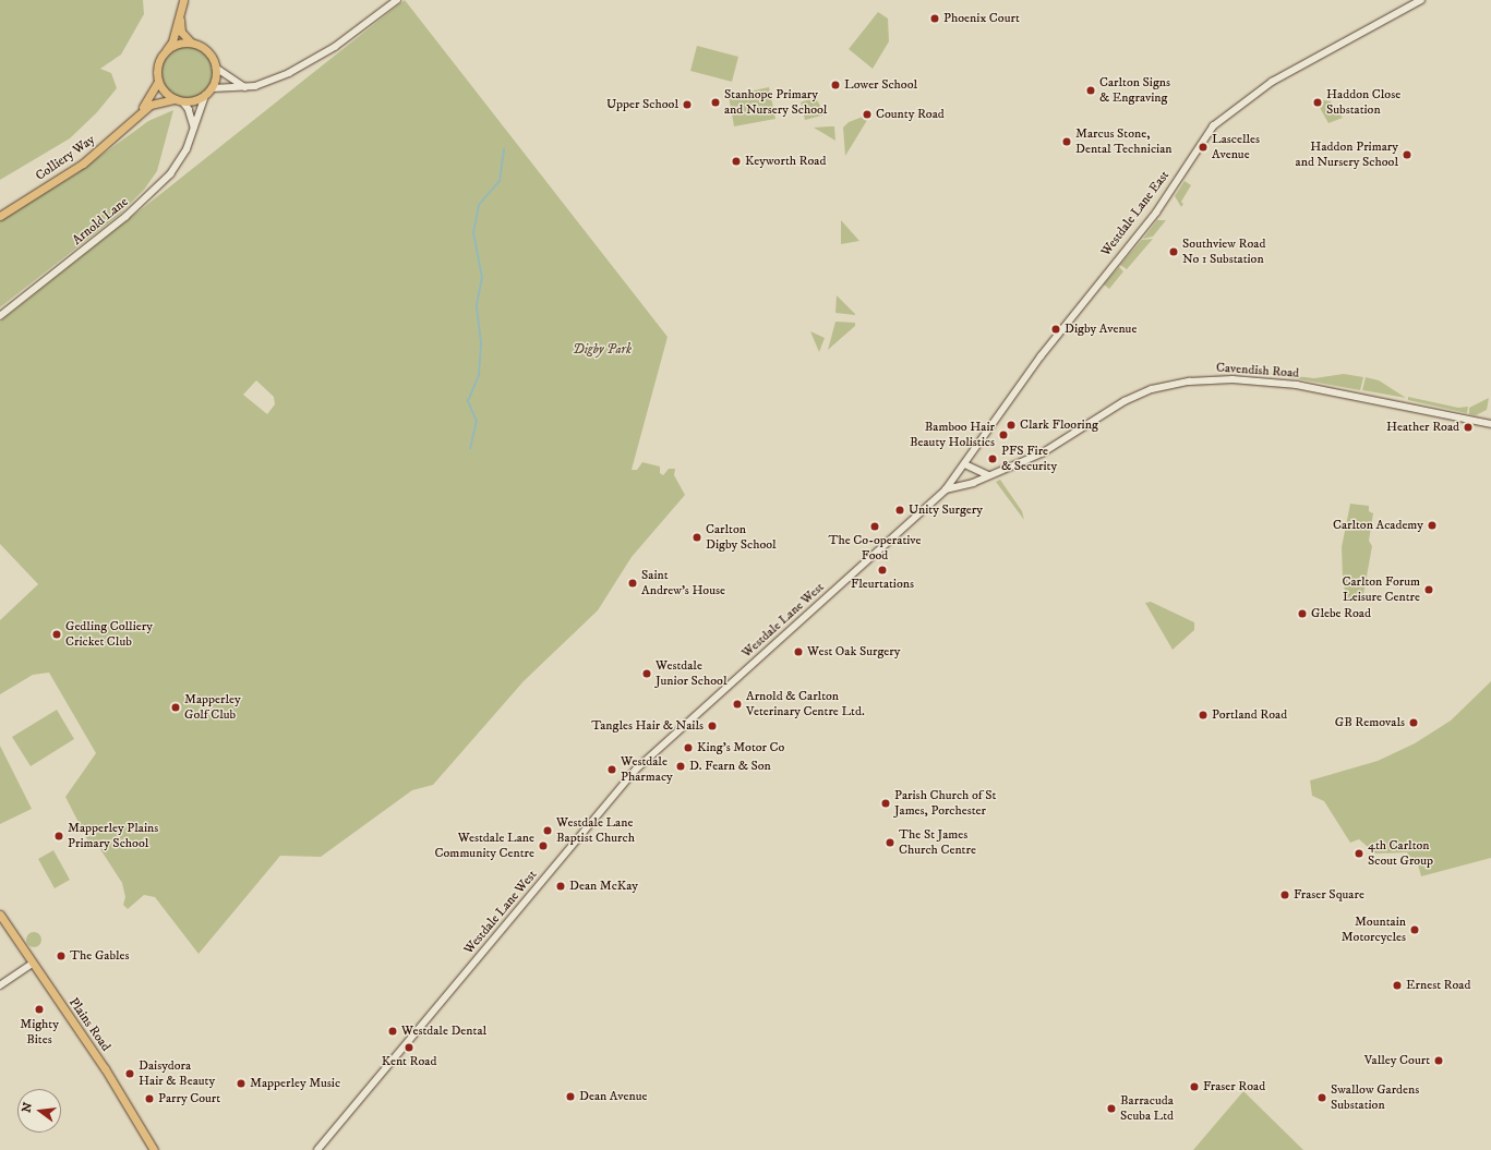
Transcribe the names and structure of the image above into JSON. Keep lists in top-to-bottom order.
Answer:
{
  "streets": {
    "main road": ["Colliery Way", "Plains Road"],
    "street": [
      "Westdale Lane East",
      "Arnold Lane",
      "Cavendish Road",
      "Westdale Lane West"
    ]
  },
  "crossings": [
    ["Colliery Way", "Arnold Lane"],
    ["Westdale Lane East", "Cavendish Road"],
    ["Westdale Lane East", "Westdale Lane West"],
    ["Cavendish Road", "Westdale Lane West"]
  ],
  "parks": ["Digby Park"],
  "places": [
    "Phoenix Court",
    "Lower School",
    "Carlton Signs & Engraving",
    "Stanhope Primary and Nursery School",
    "Haddon Close Substation",
    "Upper School",
    "County Road",
    "Marcus Stone, Dental Technician",
    "Lascelles Avenue",
    "Haddon Primary and Nursery School",
    "Keyworth Road",
    "Southview Road No 1 Substation",
    "Digby Avenue",
    "Clark Flooring",
    "Heather Road",
    "Bamboo Hair Beauty Holistics",
    "PFS Fire & Security",
    "Unity Surgery",
    "Carlton Academy",
    "The Co-operative Food",
    "Carlton Digby School",
    "Fleurtations",
    "Saint Andrew's House",
    "Carlton Forum Leisure Centre",
    "Glebe Road",
    "Gedling Colliery Cricket Club",
    "West Oak Surgery",
    "Westdale Junior School",
    "Arnold & Carlton Veterinary Centre Ltd.",
    "Mapperley Golf Club",
    "Portland Road",
    "GB Removals",
    "Tangles Hair & Nails",
    "King's Motor Co",
    "D. Fearn & Son",
    "Westdale Pharmacy",
    "Parish Church of St James, Porchester",
    "Westdale Lane Baptist Church",
    "Mapperley Plains Primary School",
    "The St James Church Centre",
    "Westdale Lane Community Centre",
    "4th Carlton Scout Group",
    "Dean McKay",
    "Fraser Square",
    "Mountain Motorcycles",
    "The Gables",
    "Ernest Road",
    "Mighty Bites",
    "Westdale Dental",
    "Kent Road",
    "Valley Court",
    "Daisydora Hair & Beauty",
    "Mapperley Music",
    "Fraser Road",
    "Dean Avenue",
    "Swallow Gardens Substation",
    "Parry Court",
    "Barracuda Scuba Ltd"
  ],
  "north": "left"
}
